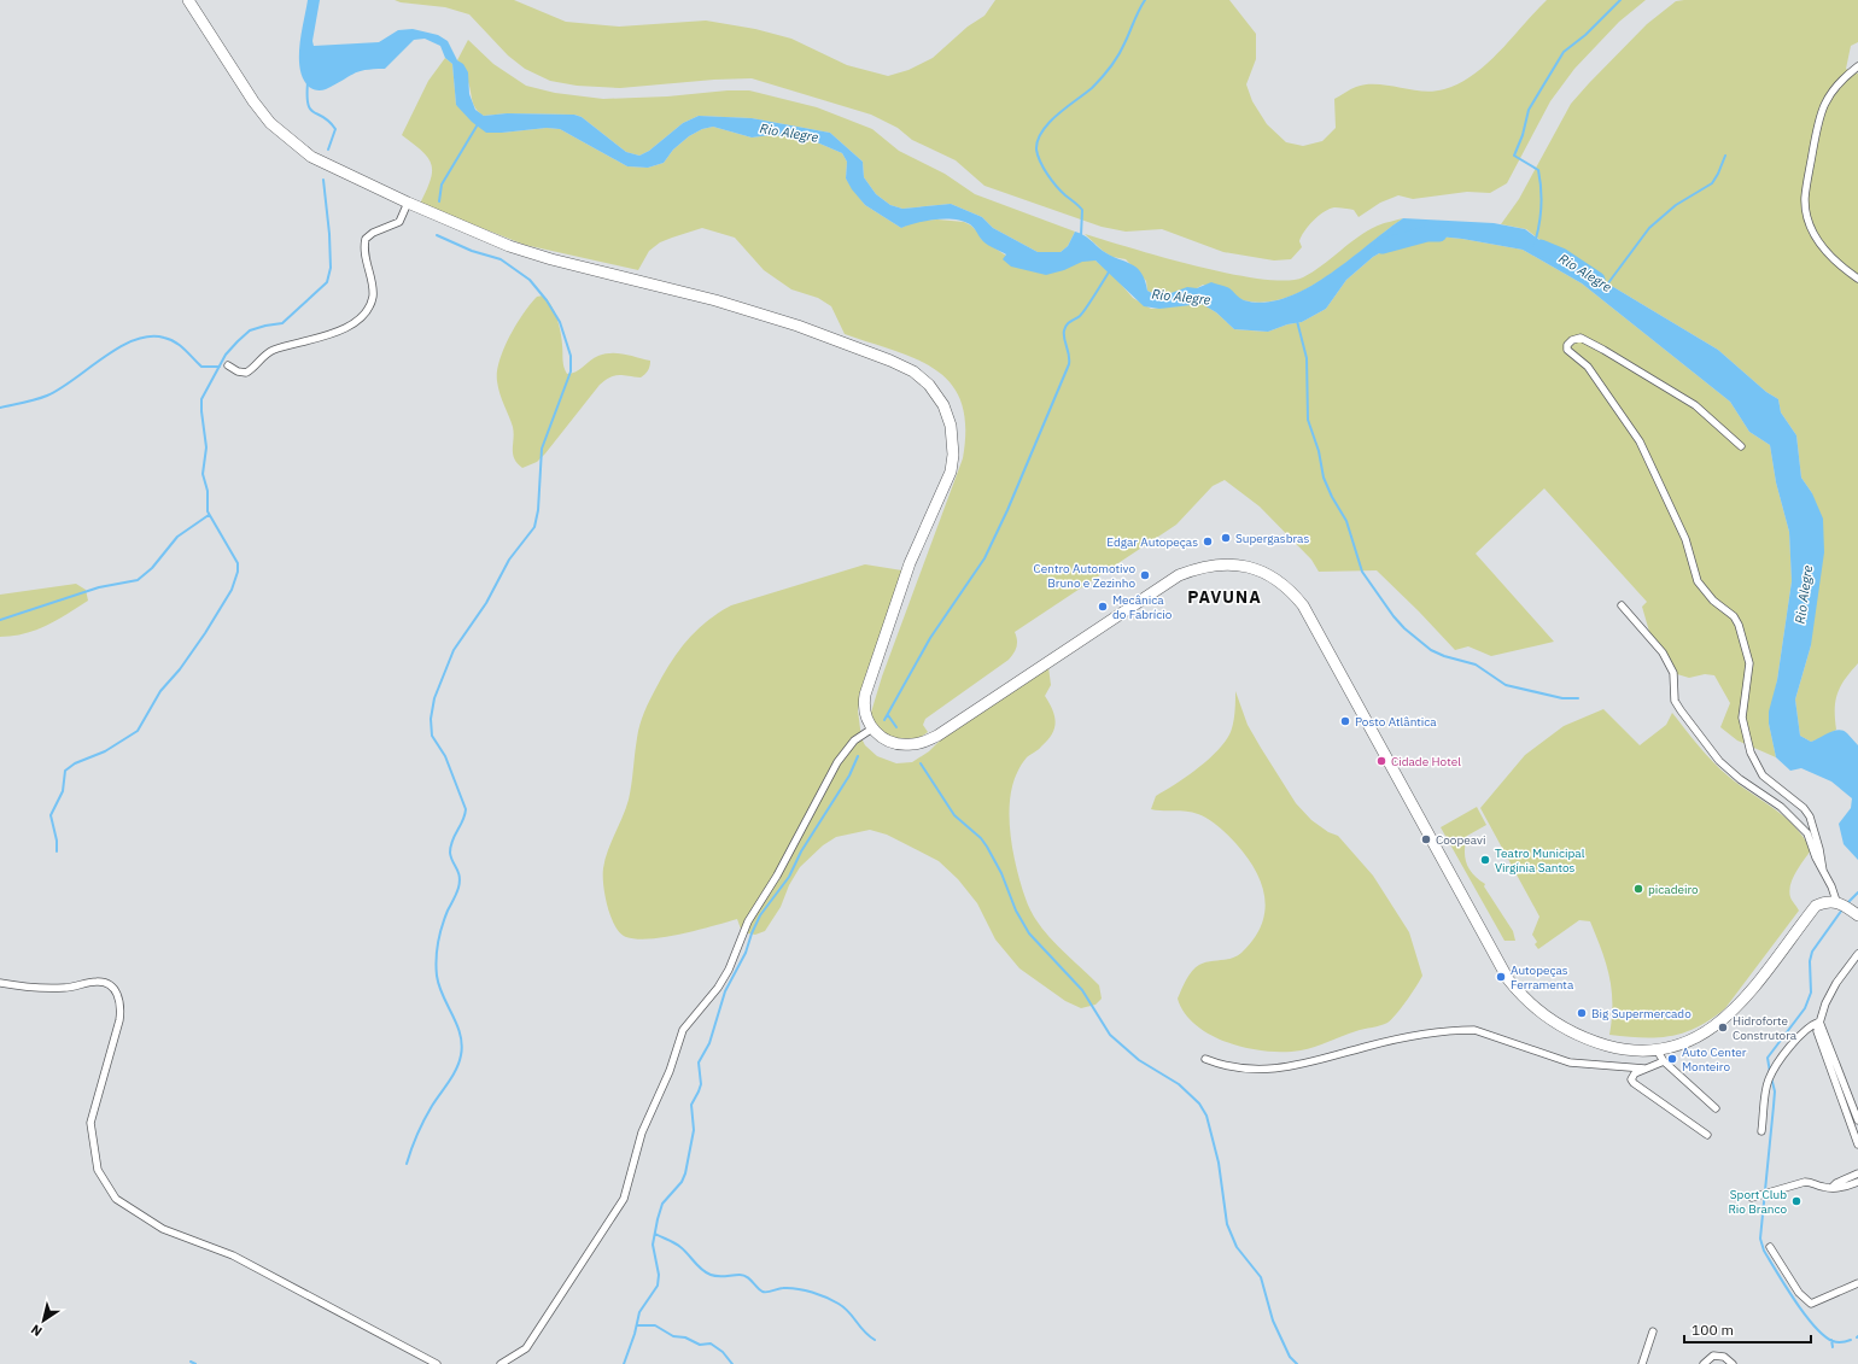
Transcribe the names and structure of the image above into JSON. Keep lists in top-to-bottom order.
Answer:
{
  "districts": ["PAVUNA"],
  "water": ["Rio Alegre"],
  "places": [
    "Supergasbras",
    "Edgar Autopeças",
    "Centro Automotivo Bruno e Zezinho",
    "Mecânica do Fabrício",
    "Posto Atlântica",
    "Cidade Hotel",
    "Coopeavi",
    "Teatro Municipal Virgínia Santos",
    "picadeiro",
    "Autopeças Ferramenta",
    "Big Supermercado",
    "Hidroforte Construtora",
    "Auto Center Monteiro",
    "Sport Club Rio Branco"
  ],
  "scale_bar": "100 m",
  "north": "bottom left"
}
